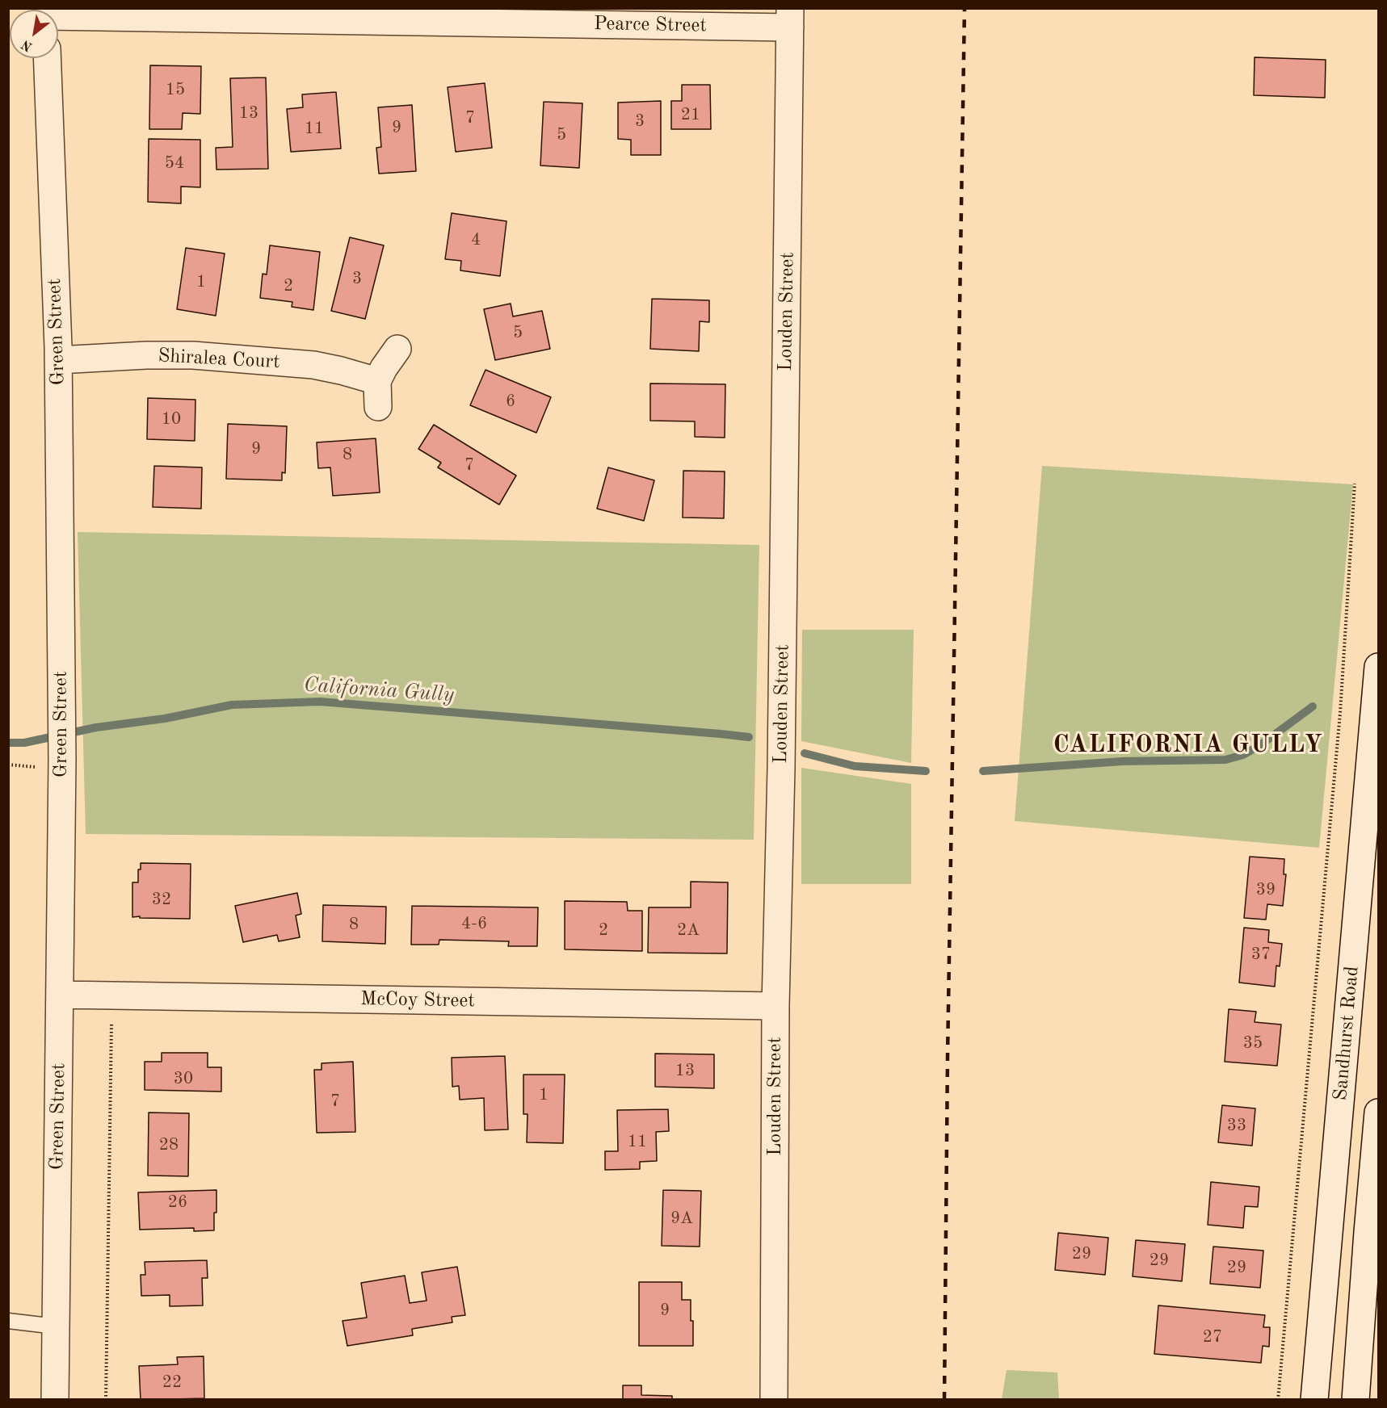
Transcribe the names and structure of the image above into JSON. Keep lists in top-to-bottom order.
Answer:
{
  "streets": {
    "street": [
      "Pearce Street",
      "Louden Street",
      "Green Street",
      "Shiralea Court",
      "McCoy Street",
      "Sandhurst Road"
    ]
  },
  "crossings": [
    ["Pearce Street", "Louden Street"],
    ["Louden Street", "McCoy Street"],
    ["Green Street", "Shiralea Court"],
    ["Green Street", "McCoy Street"]
  ],
  "districts": ["CALIFORNIA GULLY"],
  "water": ["California Gully"],
  "house_numbers": [
    "15",
    "13",
    "21",
    "7",
    "3",
    "9",
    "11",
    "5",
    "54",
    "4",
    "3",
    "1",
    "2",
    "5",
    "6",
    "10",
    "9",
    "8",
    "7",
    "39",
    "32",
    "4-6",
    "8",
    "2",
    "2A",
    "37",
    "35",
    "13",
    "30",
    "1",
    "7",
    "33",
    "11",
    "28",
    "26",
    "9A",
    "29",
    "29",
    "29",
    "9",
    "27",
    "22"
  ],
  "north": "bottom left"
}
